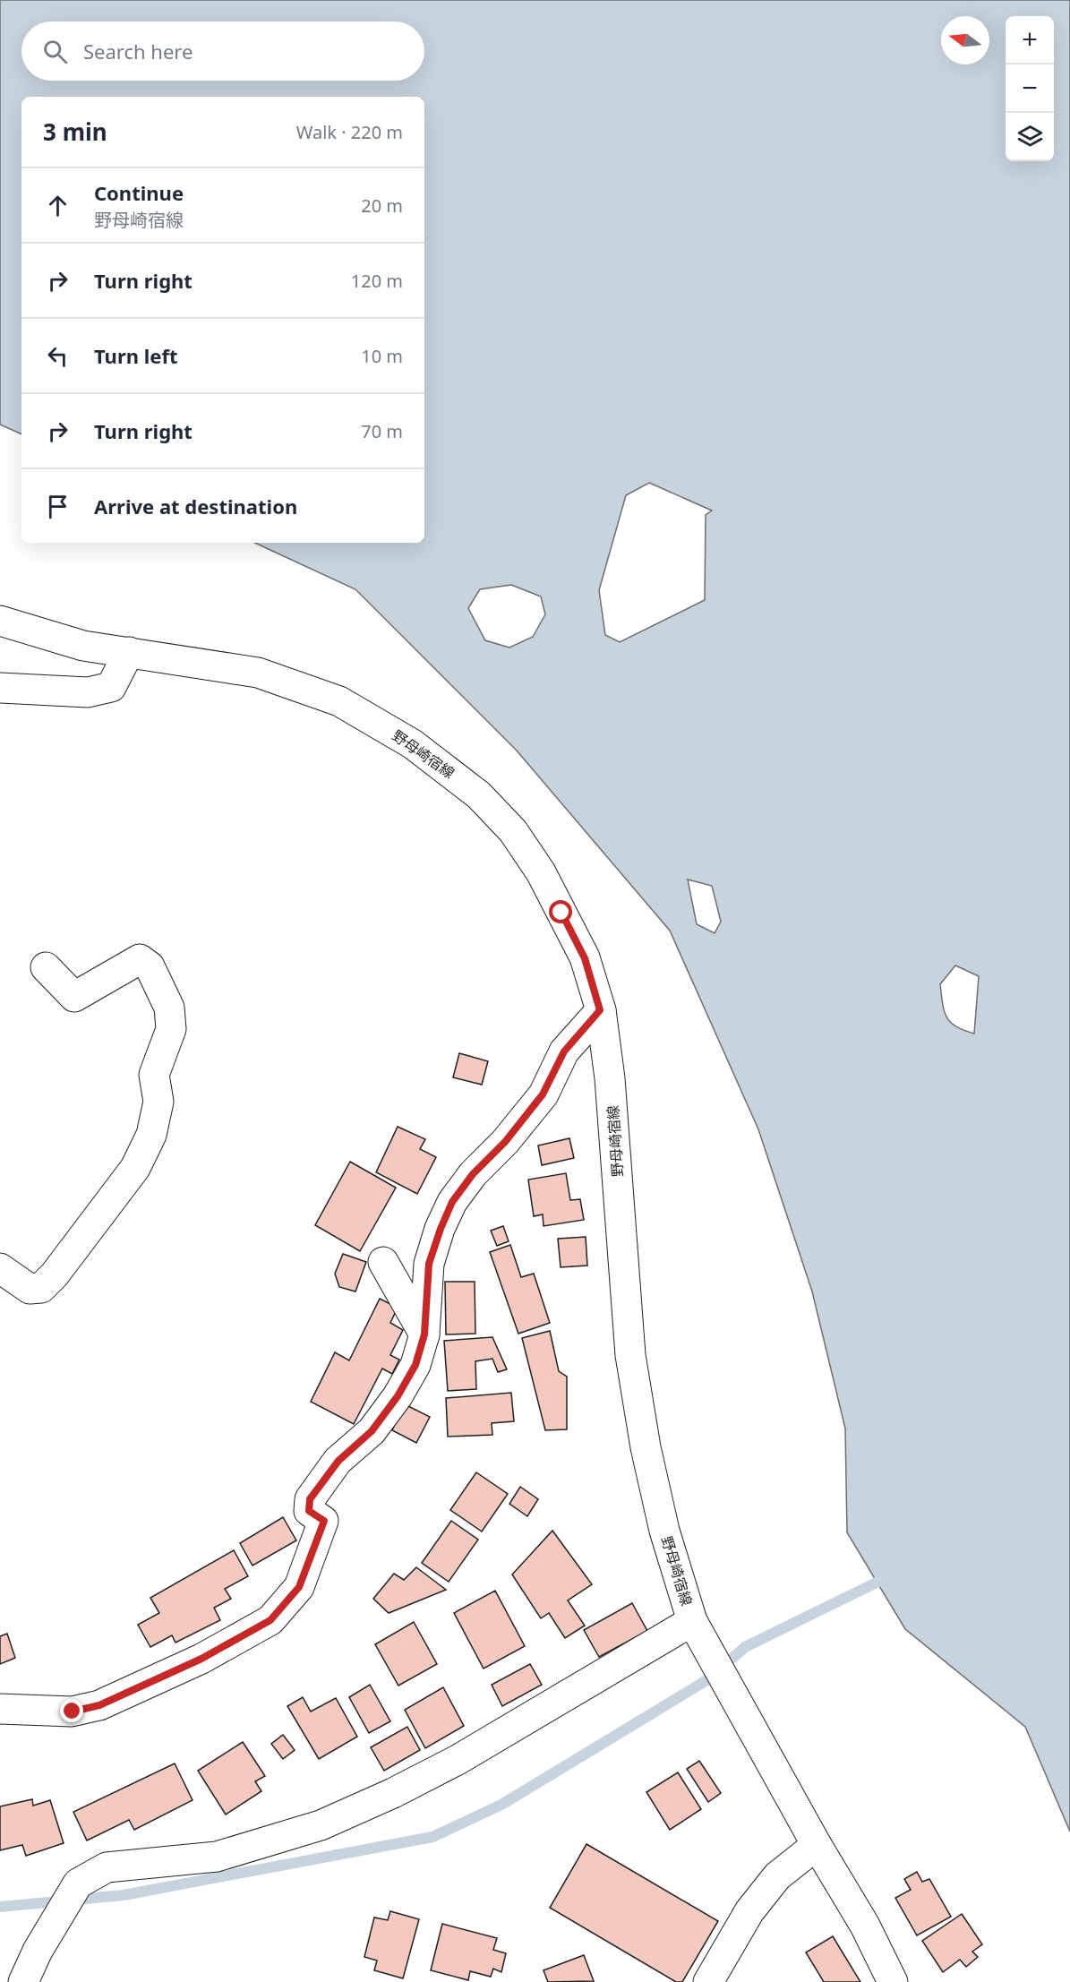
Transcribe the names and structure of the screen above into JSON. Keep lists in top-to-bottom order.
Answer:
{
  "streets": {
    "street": ["野母崎宿線"]
  },
  "north": "left",
  "page": {
    "map_buttons": ["+", "−"],
    "search": "Search here",
    "heading": ["3 min", "Walk · 220 m"],
    "list": [
      ["Continue", "野母崎宿線", "20 m"],
      ["Turn right", "120 m"],
      ["Turn left", "10 m"],
      ["Turn right", "70 m"],
      "Arrive at destination"
    ]
  }
}
